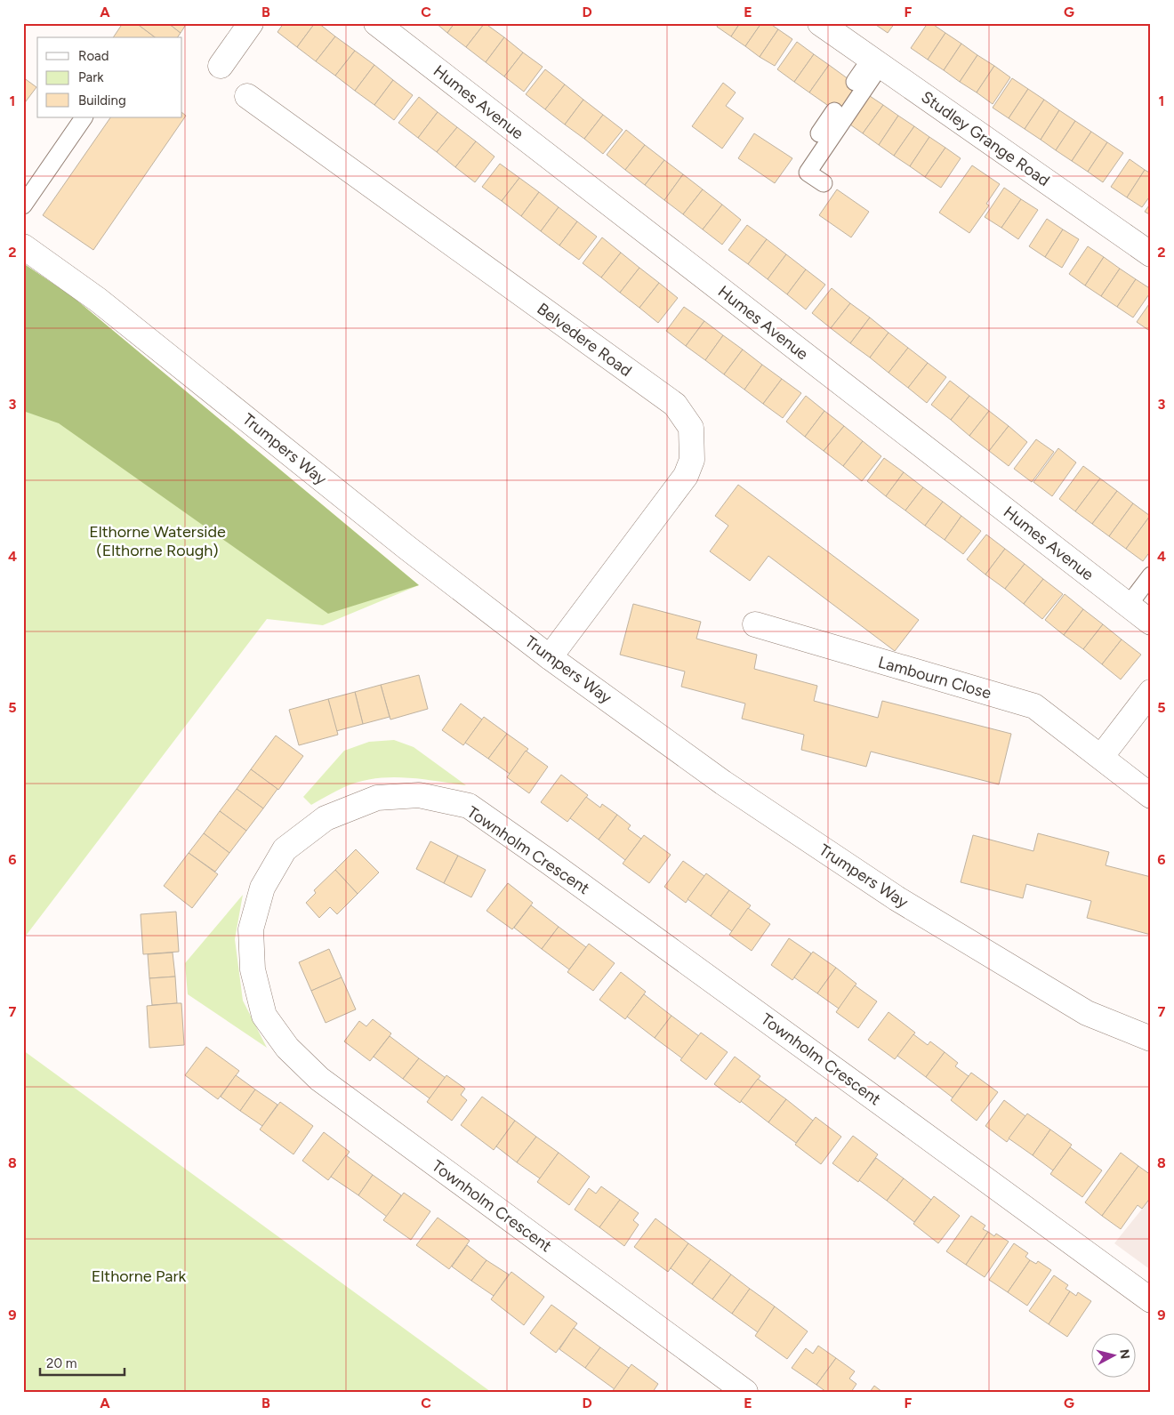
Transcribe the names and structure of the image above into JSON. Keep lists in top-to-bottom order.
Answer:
{
  "streets": {
    "street": [
      "Humes Avenue",
      "Studley Grange Road",
      "Belvedere Road",
      "Trumpers Way",
      "Lambourn Close",
      "Townholm Crescent"
    ]
  },
  "crossings": [
    ["Belvedere Road", "Trumpers Way"]
  ],
  "parks": ["Elthorne Waterside (Elthorne Rough)", "Elthorne Park"],
  "legend": ["Road", "Park", "Building"],
  "scale_bar": "20 m",
  "north": "right",
  "grid": {
    "columns": [
      "A",
      "B",
      "C",
      "D",
      "E",
      "F",
      "G"
    ],
    "rows": [
      "1",
      "2",
      "3",
      "4",
      "5",
      "6",
      "7",
      "8",
      "9"
    ]
  }
}
